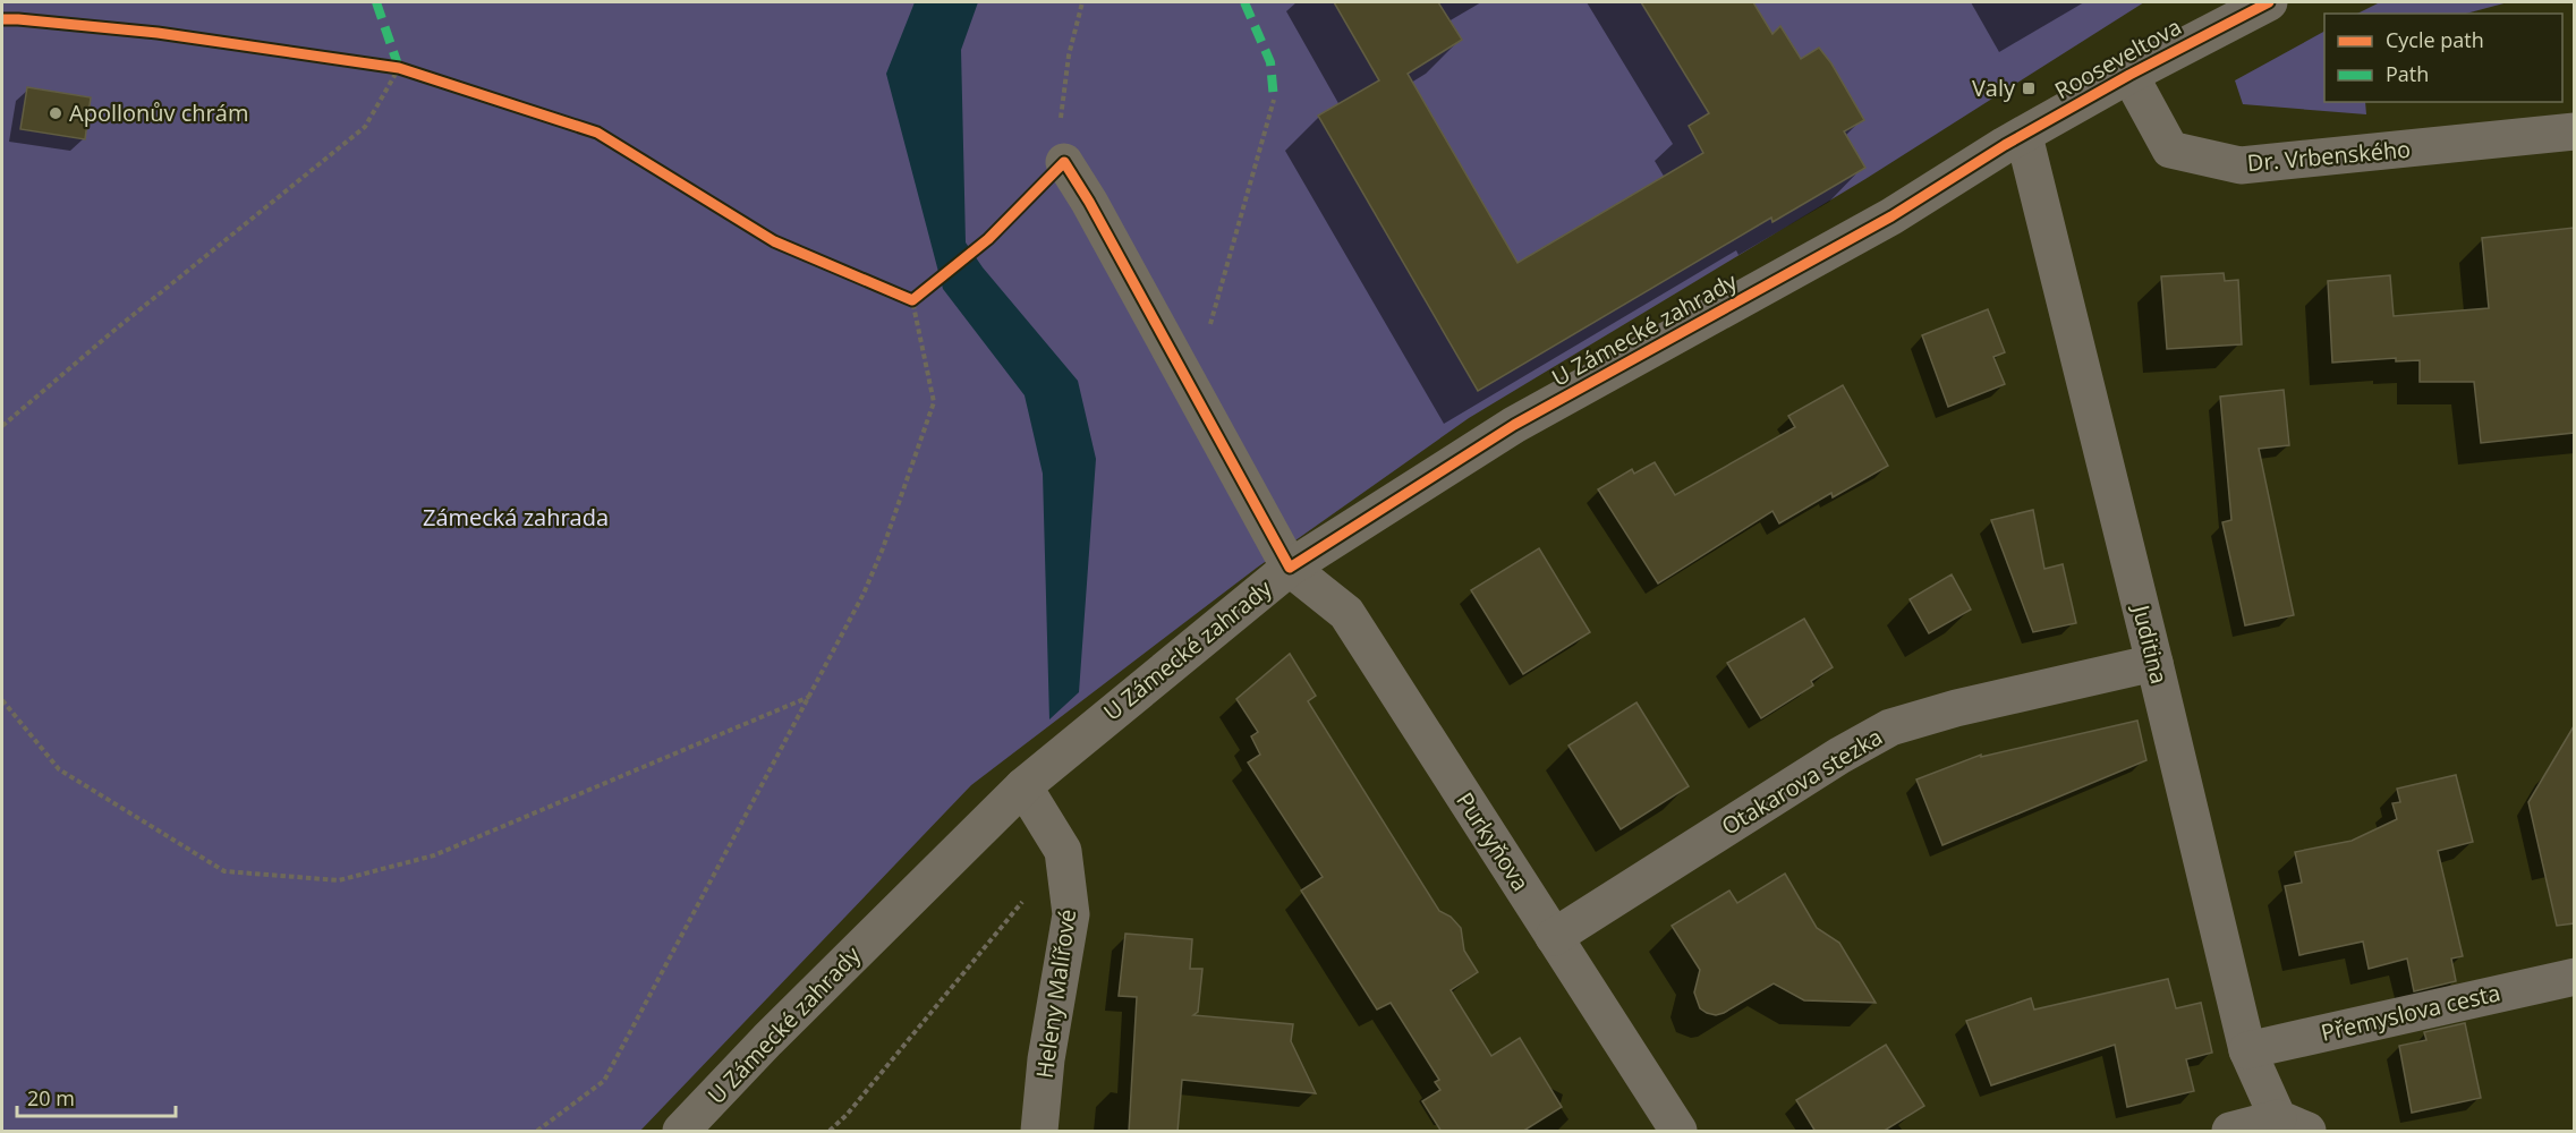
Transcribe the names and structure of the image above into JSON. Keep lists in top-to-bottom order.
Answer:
{
  "streets": {
    "street": [
      "Rooseveltova",
      "Dr. Vrbenského",
      "U Zámecké zahrady",
      "Juditina",
      "Otakarova stezka",
      "Purkyňova",
      "Heleny Malířové",
      "Přemyslova cesta"
    ]
  },
  "crossings": [
    ["Rooseveltova", "Dr. Vrbenského"],
    ["Rooseveltova", "U Zámecké zahrady"],
    ["Rooseveltova", "Juditina"],
    ["U Zámecké zahrady", "Juditina"],
    ["U Zámecké zahrady", "Purkyňova"],
    ["U Zámecké zahrady", "Heleny Malířové"],
    ["Juditina", "Otakarova stezka"],
    ["Juditina", "Přemyslova cesta"],
    ["Otakarova stezka", "Purkyňova"]
  ],
  "parks": ["Zámecká zahrada"],
  "places": {
    "transit": ["Valy"],
    "other": ["Apollonův chrám"]
  },
  "legend": ["Cycle path", "Path"],
  "scale_bar": "20 m"
}
